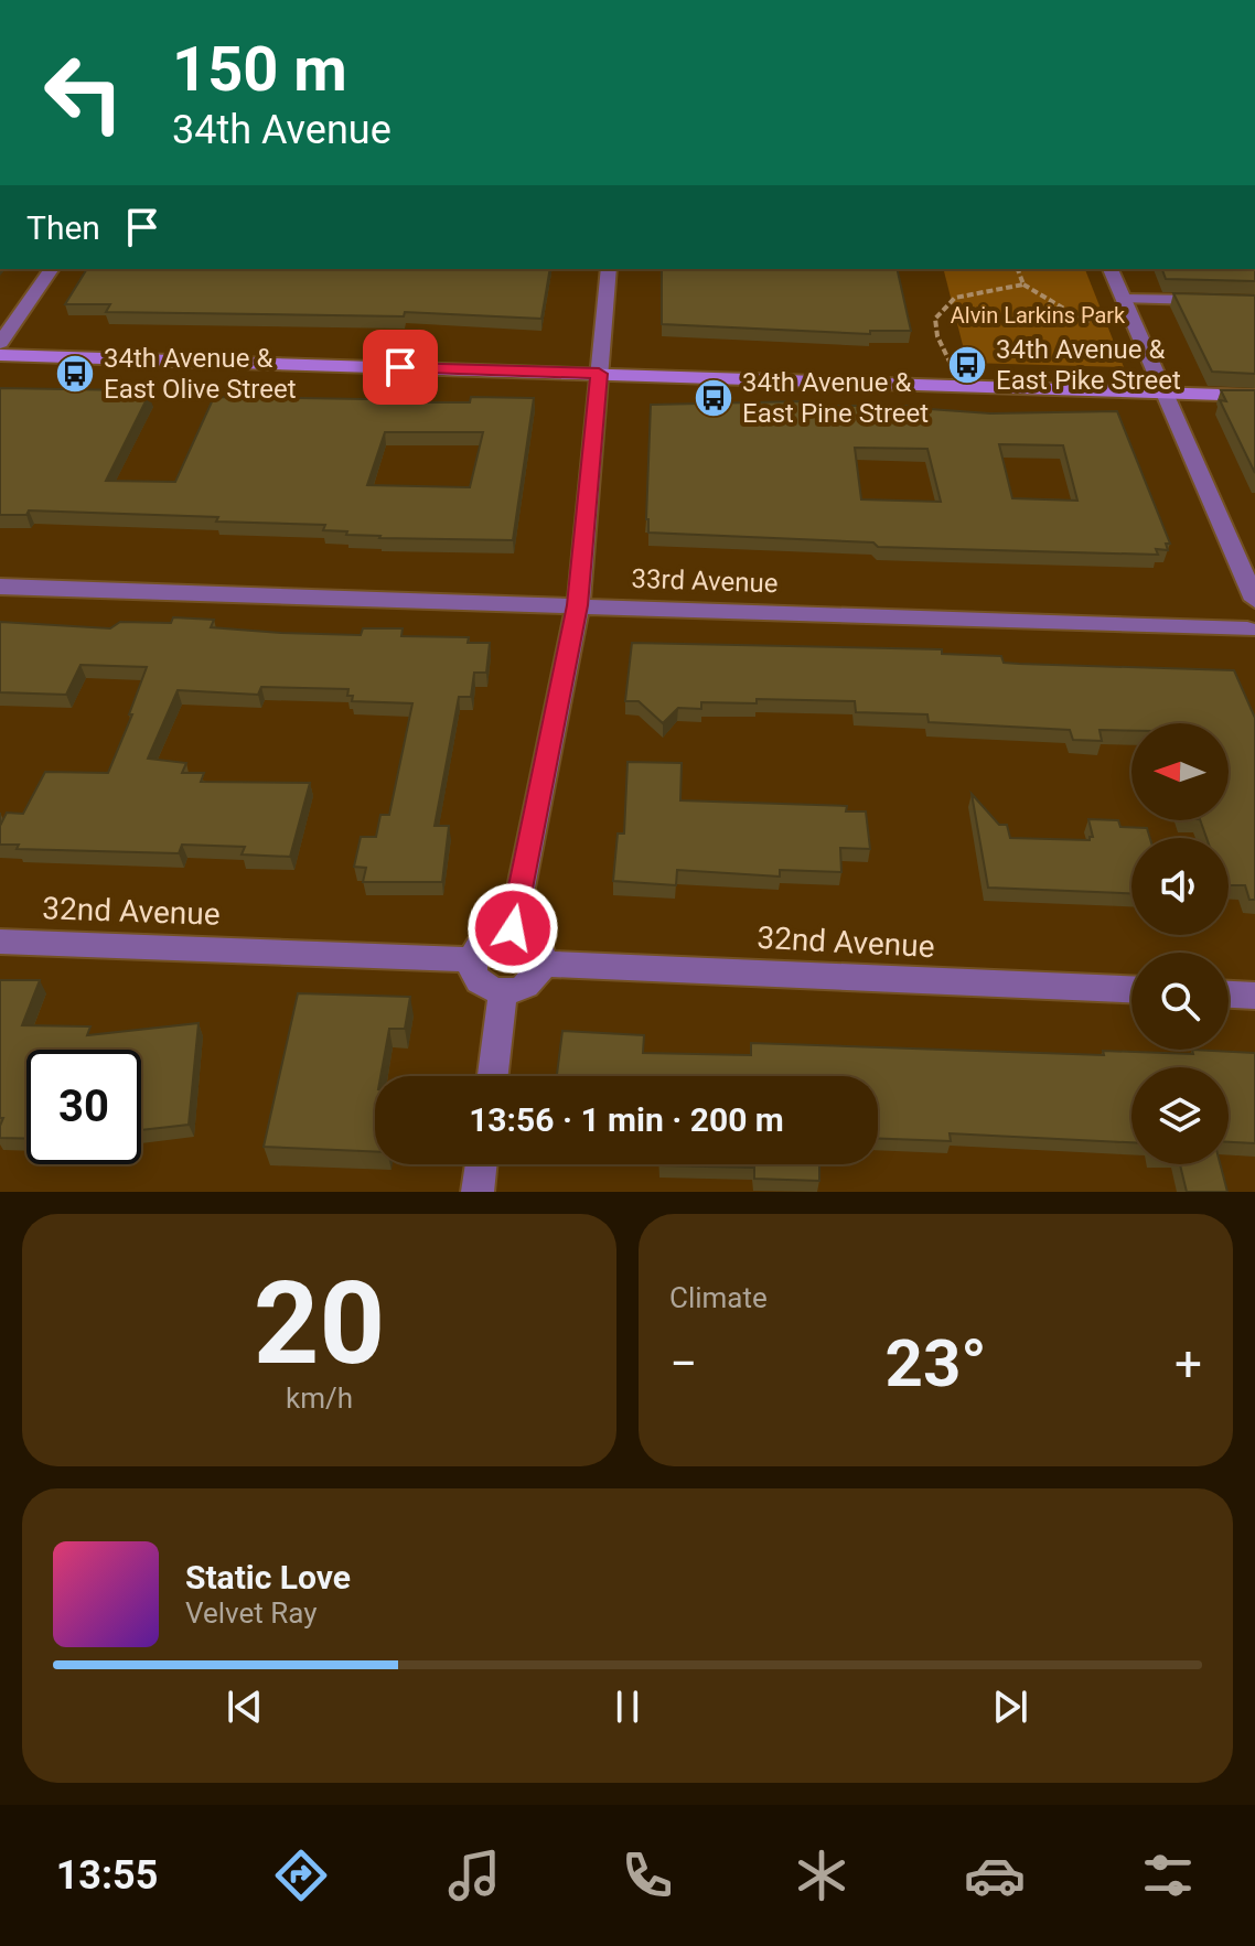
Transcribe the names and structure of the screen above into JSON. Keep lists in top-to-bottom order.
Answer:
{
  "streets": {
    "street": ["33rd Avenue", "32nd Avenue"]
  },
  "parks": ["Alvin Larkins Park"],
  "places": {
    "bus stop": ["34th Avenue & East Pike Street", "34th Avenue & East Olive Street", "34th Avenue & East Pine Street"]
  },
  "north": "left",
  "page": {
    "turn": ["150 m", "34th Avenue"],
    "then": "Then",
    "limit": "30",
    "trip": "13:56 · 1 min · 200 m",
    "tile": [
      ["20", "km/h"],
      "Climate"
    ],
    "heat": ["−", "23°", "+"],
    "song": ["Static Love", "Velvet Ray"],
    "tabs": "13:55"
  }
}
